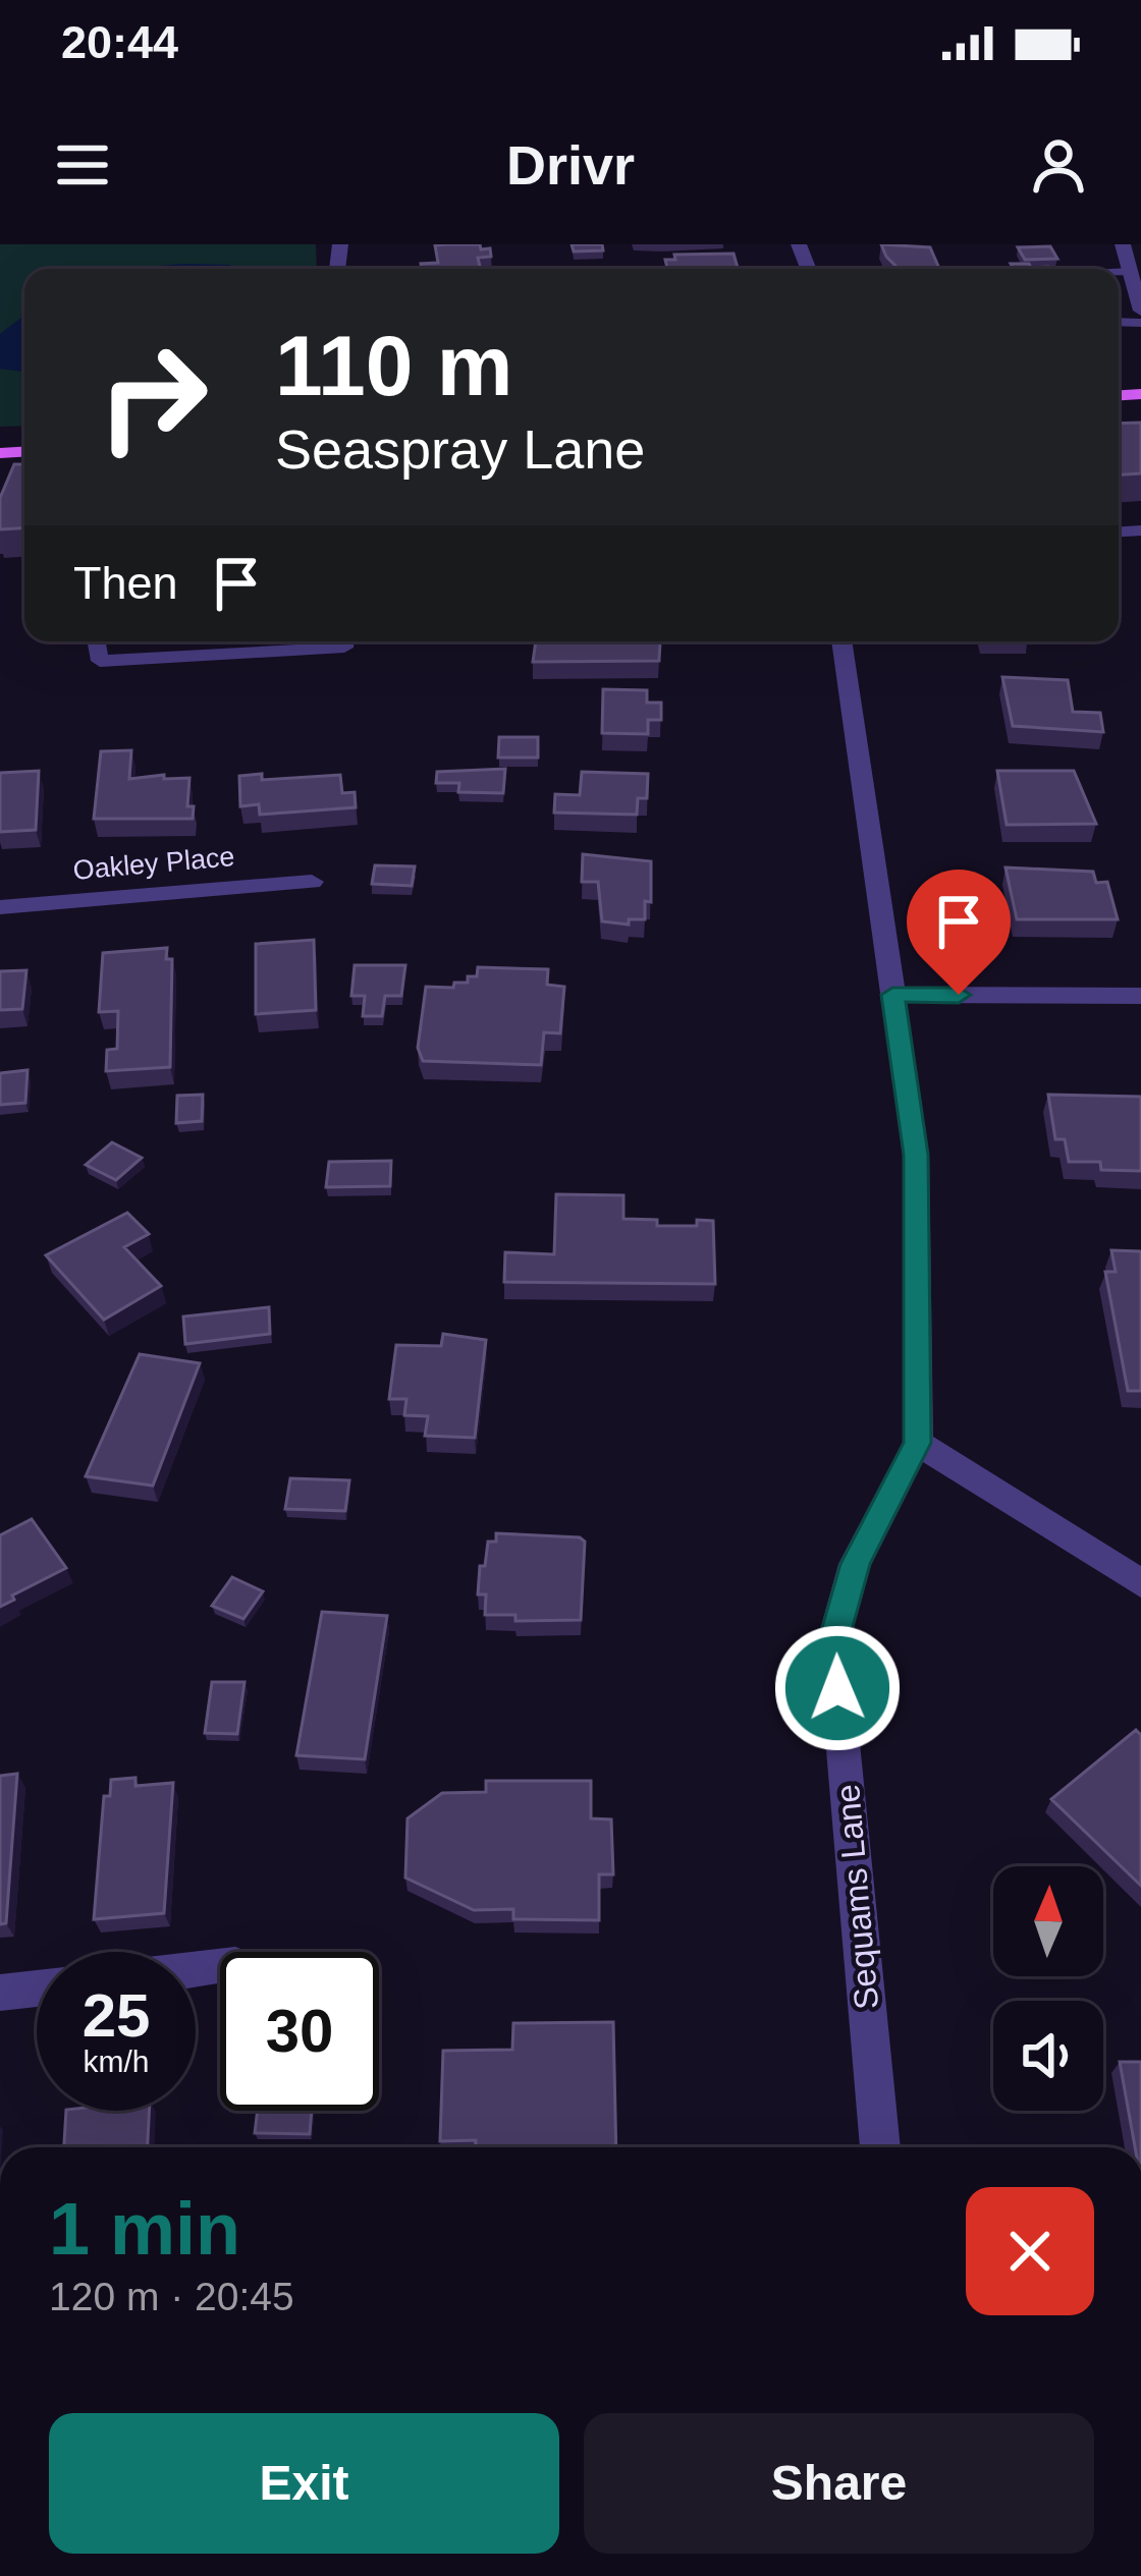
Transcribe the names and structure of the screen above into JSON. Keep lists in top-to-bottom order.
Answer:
{
  "streets": {
    "street": ["Oakley Place", "Sequams Lane"]
  },
  "north": "top",
  "page": {
    "status": "20:44",
    "header": "Drivr",
    "turn": ["110 m", "Seaspray Lane"],
    "then": "Then",
    "speed": "25 km/h",
    "limit": "30",
    "heading": ["1 min", "120 m · 20:45"],
    "buttons": ["Exit", "Share"]
  }
}
